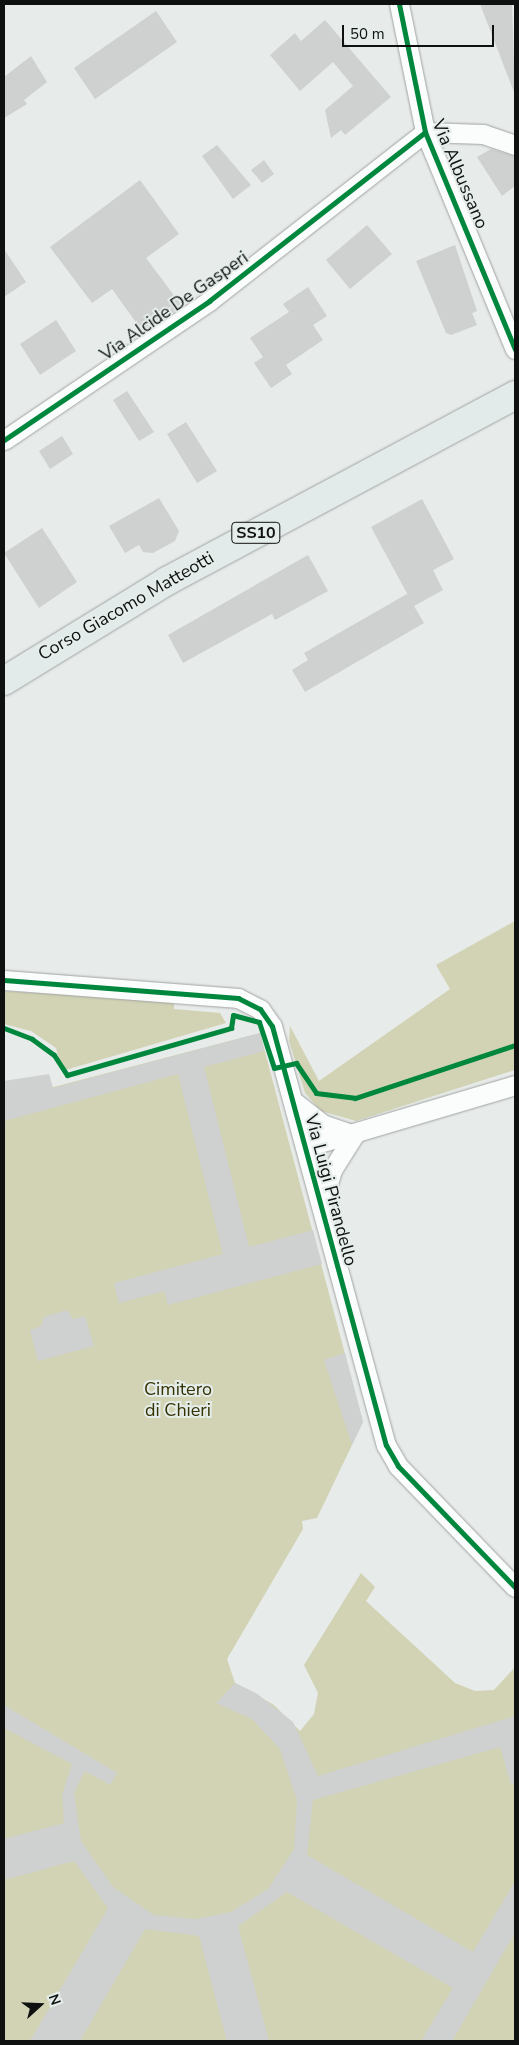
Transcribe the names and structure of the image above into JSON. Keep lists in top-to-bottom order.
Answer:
{
  "streets": {
    "main road": ["SS10", "Corso Giacomo Matteotti"],
    "street": ["Via Albussano", "Via Alcide De Gasperi", "Via Luigi Pirandello"]
  },
  "crossings": [
    ["Via Albussano", "Via Alcide De Gasperi"]
  ],
  "parks": ["Cimitero di Chieri"],
  "scale_bar": "50 m",
  "north": "right"
}
